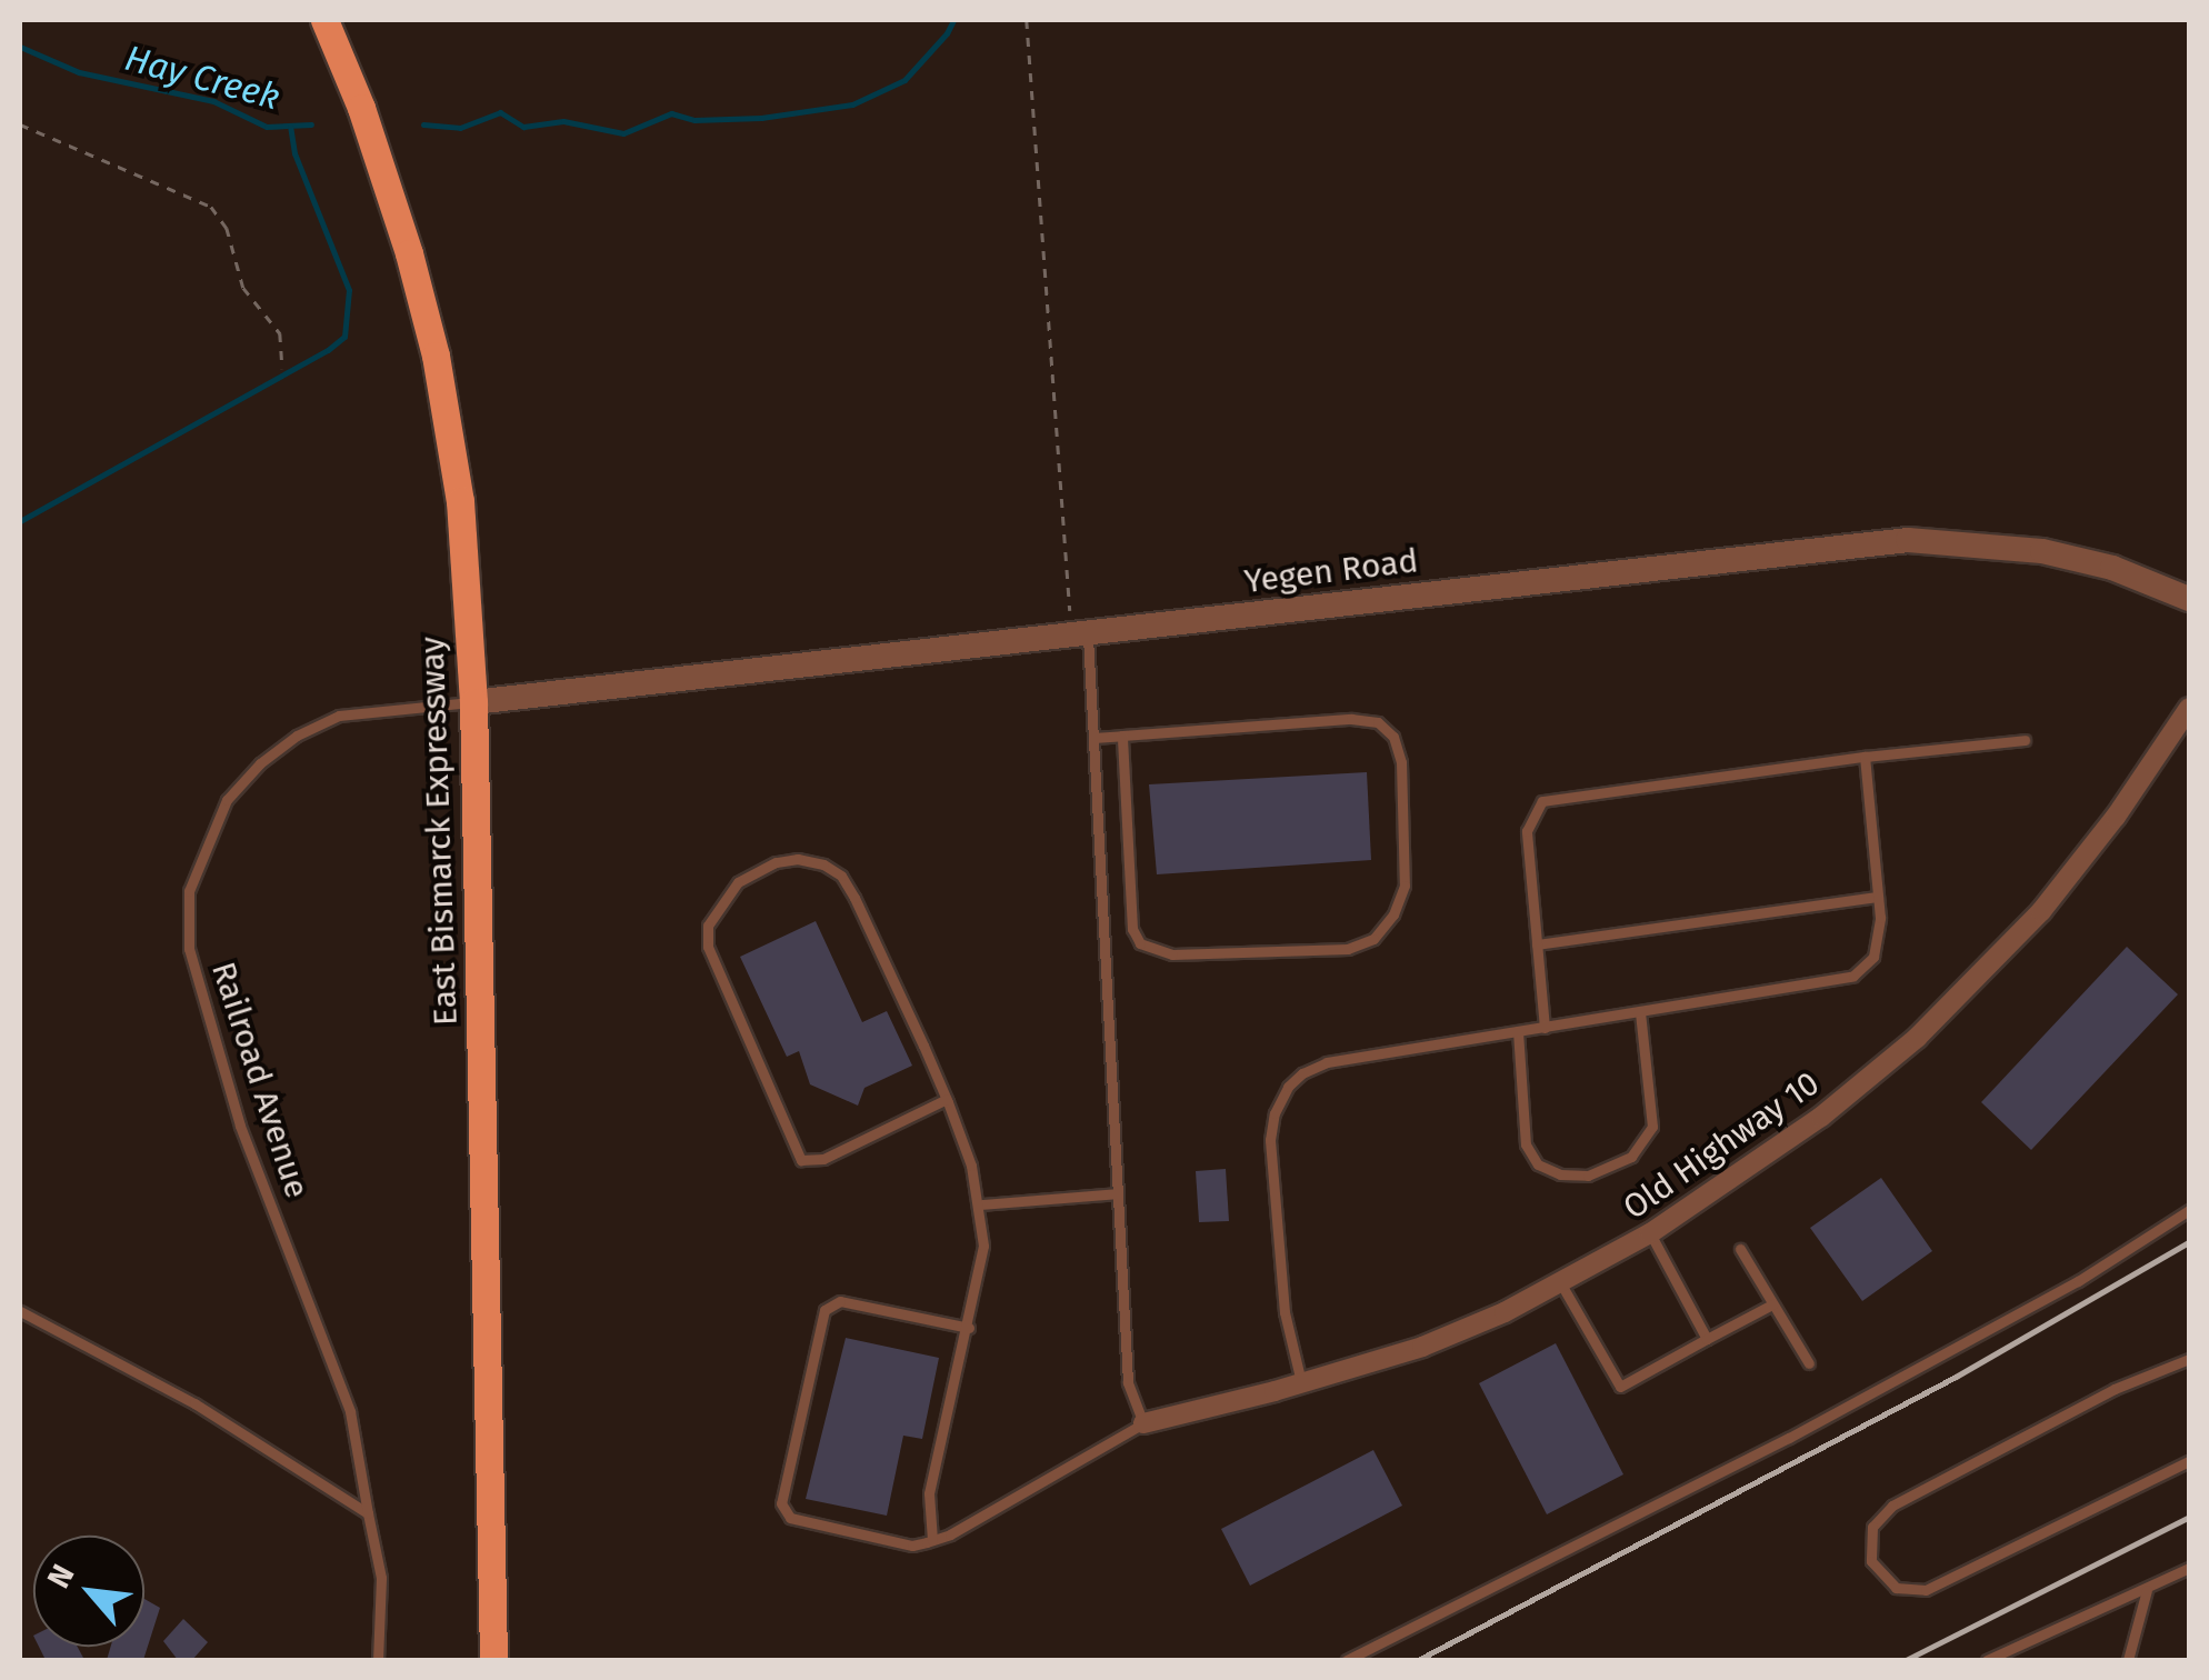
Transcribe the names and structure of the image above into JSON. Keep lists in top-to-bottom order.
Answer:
{
  "streets": {
    "main road": ["East Bismarck Expressway"],
    "street": ["Yegen Road", "Old Highway 10"],
    "lane": ["Railroad Avenue"]
  },
  "crossings": [
    ["Yegen Road", "East Bismarck Expressway"],
    ["Yegen Road", "Railroad Avenue"],
    ["East Bismarck Expressway", "Railroad Avenue"]
  ],
  "water": ["Hay Creek"],
  "north": "top left"
}
